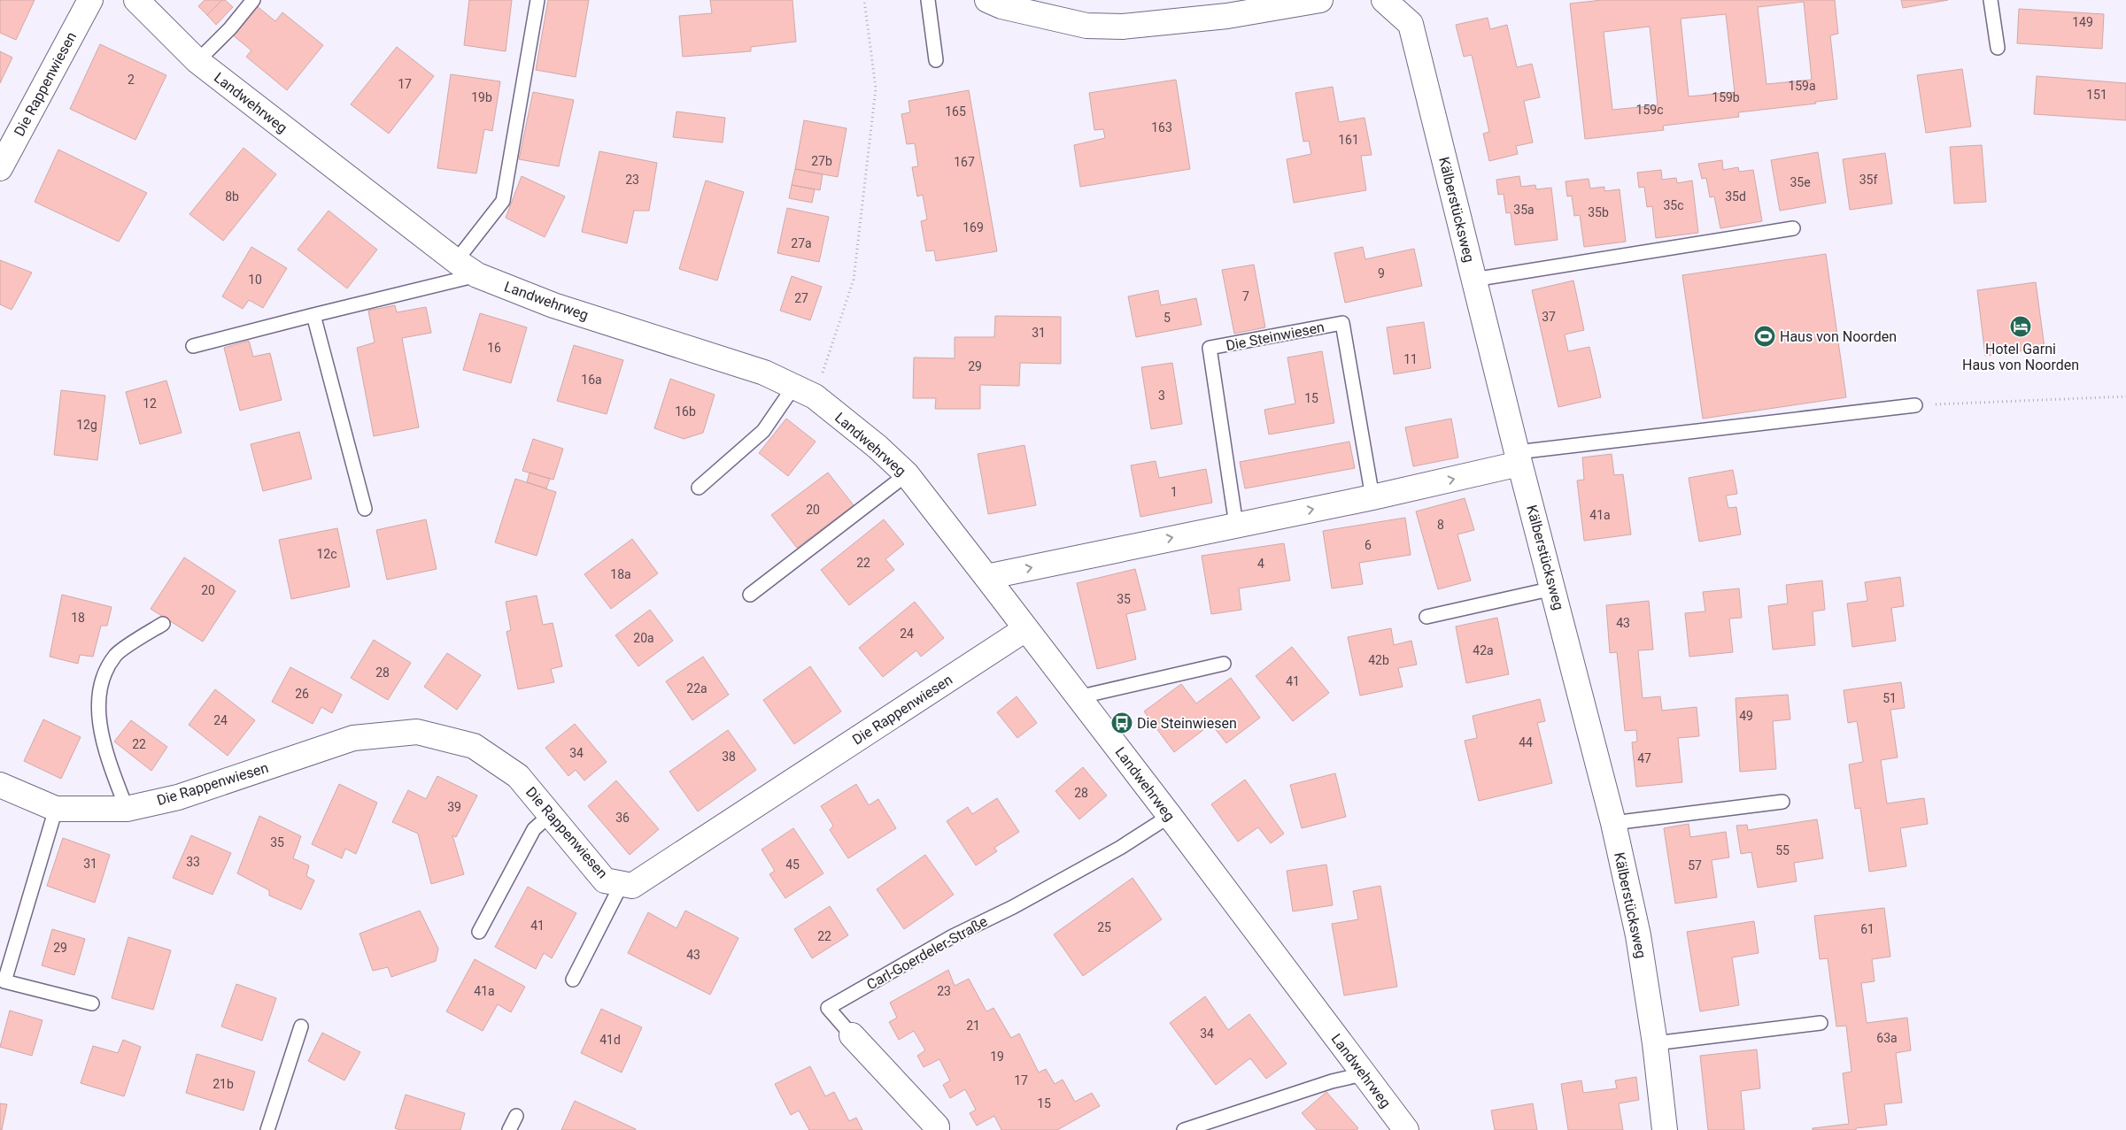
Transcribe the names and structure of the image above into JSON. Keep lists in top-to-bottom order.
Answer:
{
  "streets": {
    "street": [
      "Die Rappenwiesen",
      "Landwehrweg",
      "Kälberstücksweg",
      "Carl-Goerdeler-Straße"
    ],
    "lane": ["Die Steinwiesen"]
  },
  "crossings": [
    ["Die Rappenwiesen", "Landwehrweg"],
    ["Landwehrweg", "Carl-Goerdeler-Straße"]
  ],
  "places": {
    "hotel": ["Hotel Garni Haus von Noorden"],
    "sports": ["Haus von Noorden"],
    "bus stop": ["Die Steinwiesen"]
  },
  "house_numbers": [
    "149",
    "2",
    "17",
    "159a",
    "151",
    "19b",
    "159b",
    "159c",
    "165",
    "163",
    "161",
    "27b",
    "167",
    "23",
    "35f",
    "35e",
    "8b",
    "35d",
    "35c",
    "35a",
    "35b",
    "169",
    "27a",
    "9",
    "10",
    "7",
    "27",
    "37",
    "5",
    "31",
    "16",
    "11",
    "29",
    "16a",
    "3",
    "15",
    "12",
    "16b",
    "12g",
    "1",
    "20",
    "41a",
    "8",
    "6",
    "12c",
    "22",
    "4",
    "18a",
    "20",
    "35",
    "18",
    "43",
    "24",
    "20a",
    "42a",
    "42b",
    "28",
    "41",
    "22a",
    "26",
    "51",
    "49",
    "24",
    "44",
    "22",
    "34",
    "38",
    "47",
    "28",
    "39",
    "36",
    "35",
    "55",
    "33",
    "31",
    "45",
    "57",
    "41",
    "25",
    "61",
    "22",
    "29",
    "43",
    "41a",
    "23",
    "21",
    "34",
    "63a",
    "41d",
    "19",
    "17",
    "21b",
    "15"
  ]
}
